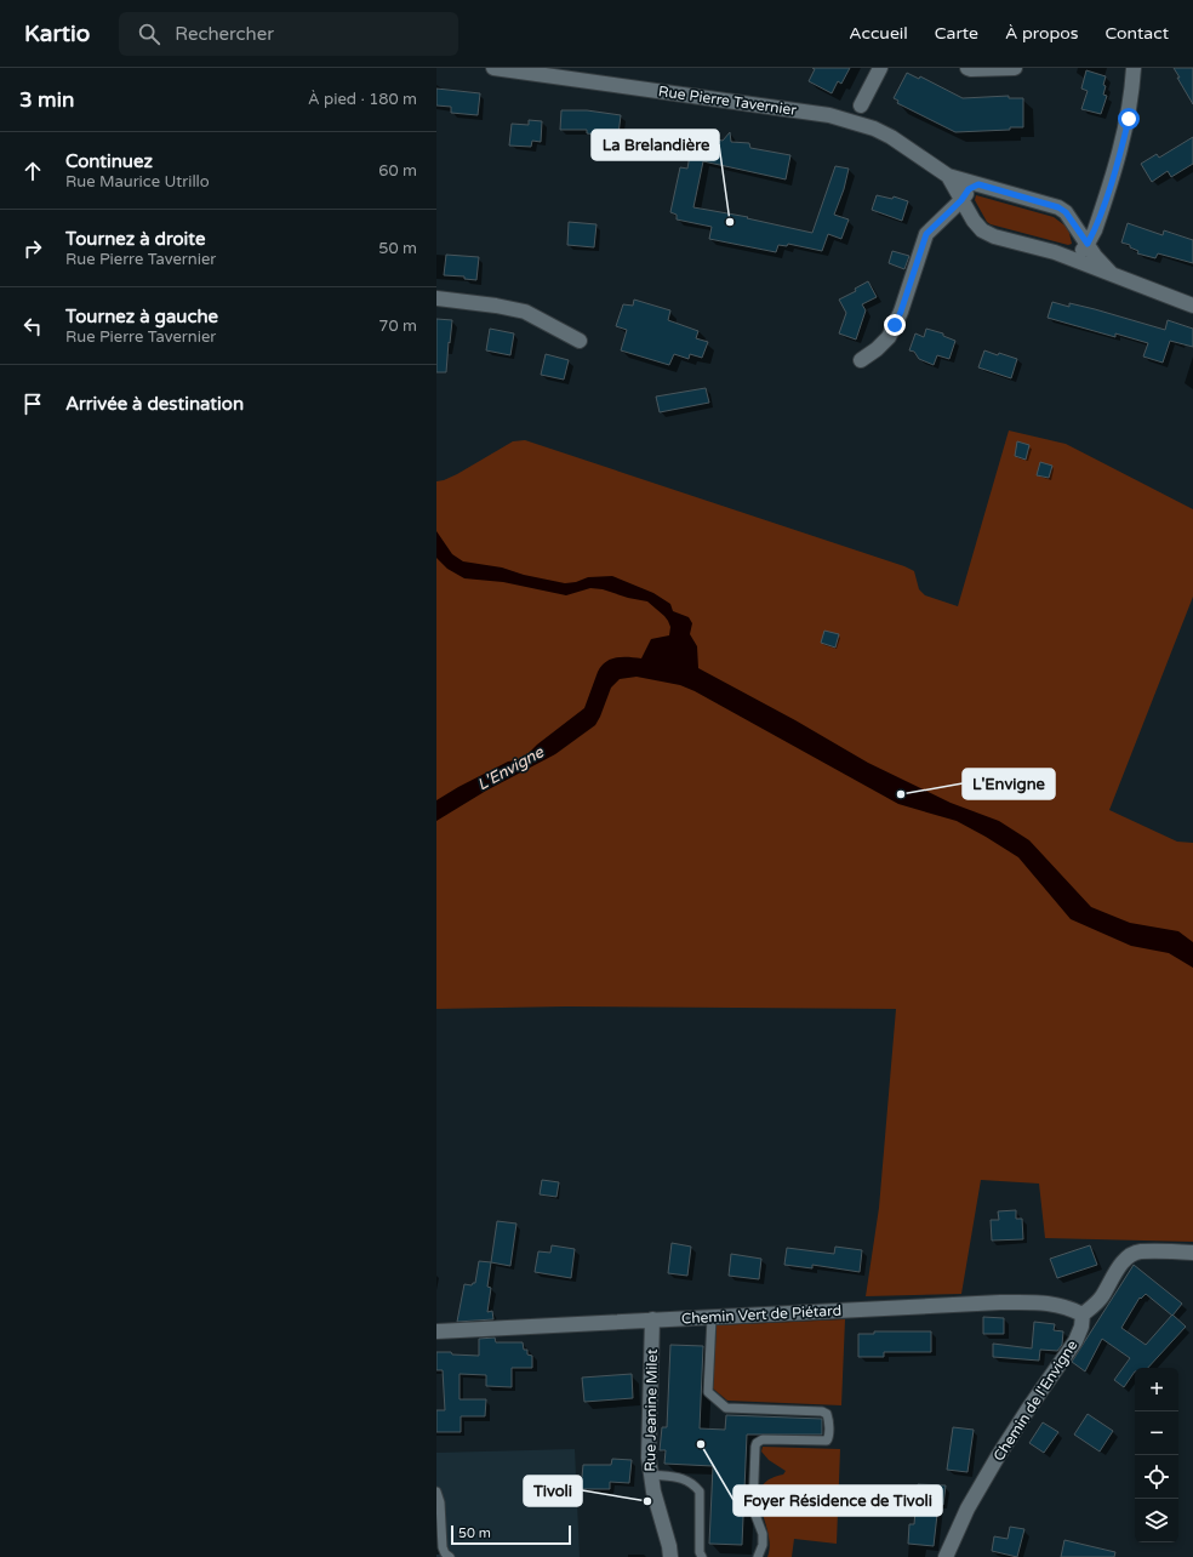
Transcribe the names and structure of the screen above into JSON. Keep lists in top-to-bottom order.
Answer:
{
  "streets": {
    "street": [
      "Rue Pierre Tavernier",
      "Chemin Vert de Piétard",
      "Chemin de l'Envigne",
      "Rue Jeanine Milet"
    ]
  },
  "crossings": [
    ["Chemin Vert de Piétard", "Chemin de l'Envigne"],
    ["Chemin Vert de Piétard", "Rue Jeanine Milet"]
  ],
  "water": ["L'Envigne"],
  "places": [
    "La Brelandière",
    "L'Envigne",
    "Foyer Résidence de Tivoli",
    "Tivoli"
  ],
  "scale_bar": "50 m",
  "page": {
    "header": "Kartio",
    "search": "Rechercher",
    "nav": [
      "Accueil",
      "Carte",
      "À propos",
      "Contact"
    ],
    "heading": ["3 min", "À pied · 180 m"],
    "list": [
      ["Continuez", "Rue Maurice Utrillo", "60 m"],
      ["Tournez à droite", "Rue Pierre Tavernier", "50 m"],
      ["Tournez à gauche", "Rue Pierre Tavernier", "70 m"],
      "Arrivée à destination"
    ],
    "map_buttons": ["+", "−"],
    "scale": "50 m"
  }
}
